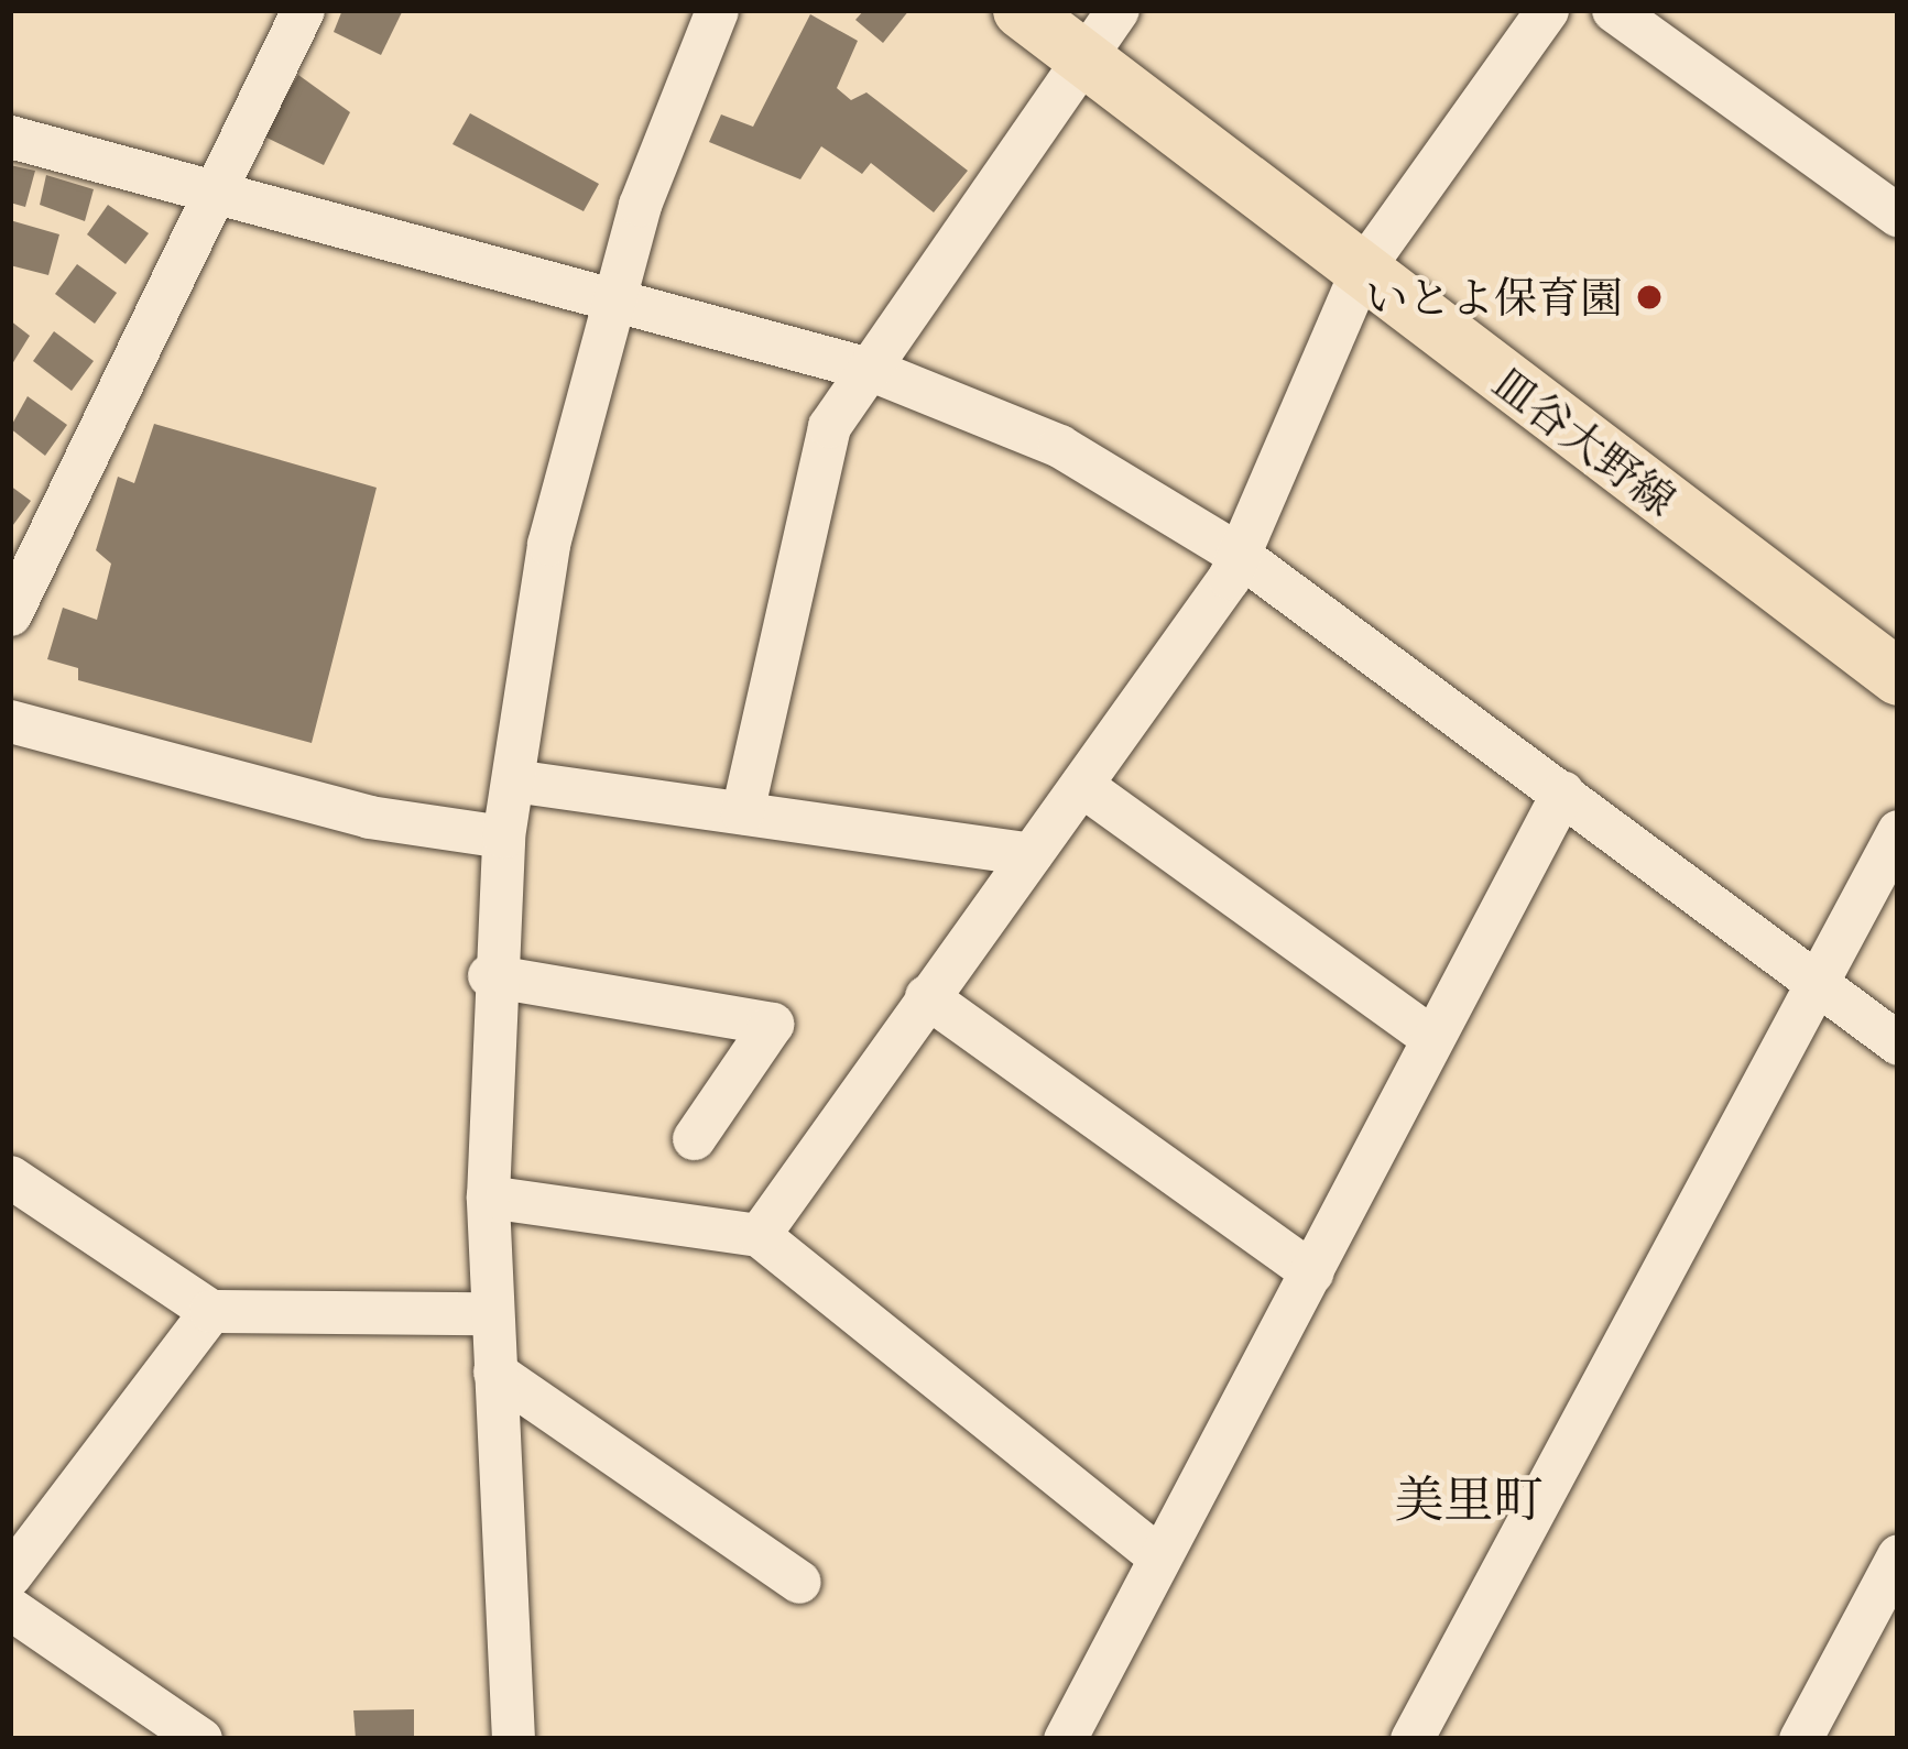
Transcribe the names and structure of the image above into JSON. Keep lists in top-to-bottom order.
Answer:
{
  "streets": {
    "main road": ["皿谷大野線"]
  },
  "districts": ["美里町"],
  "places": ["いとよ保育園"]
}
